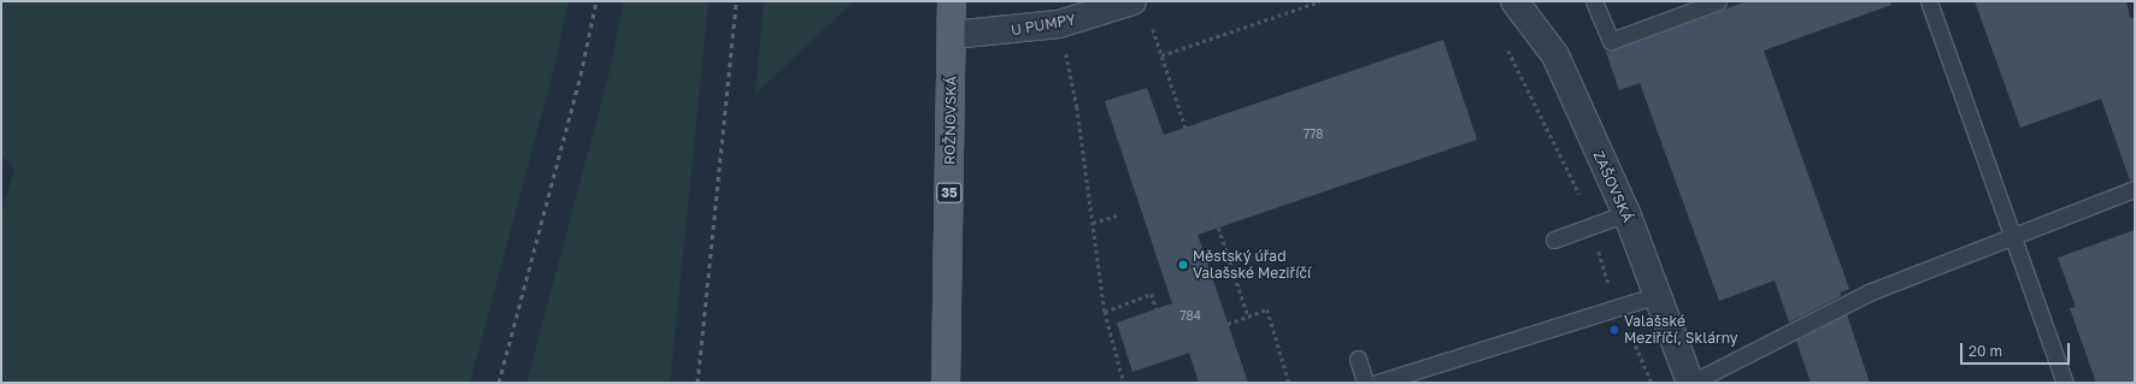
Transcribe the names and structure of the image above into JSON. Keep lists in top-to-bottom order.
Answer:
{
  "streets": {
    "main road": ["ROŽNOVSKÁ", "35"],
    "street": ["U PUMPY", "ZAŠOVSKÁ"]
  },
  "crossings": [
    ["U PUMPY", "ROŽNOVSKÁ"]
  ],
  "places": ["Městský úřad Valašské Meziříčí", "Valašské Meziříčí, Sklárny"],
  "house_numbers": ["778", "784"],
  "scale_bar": "20 m"
}
